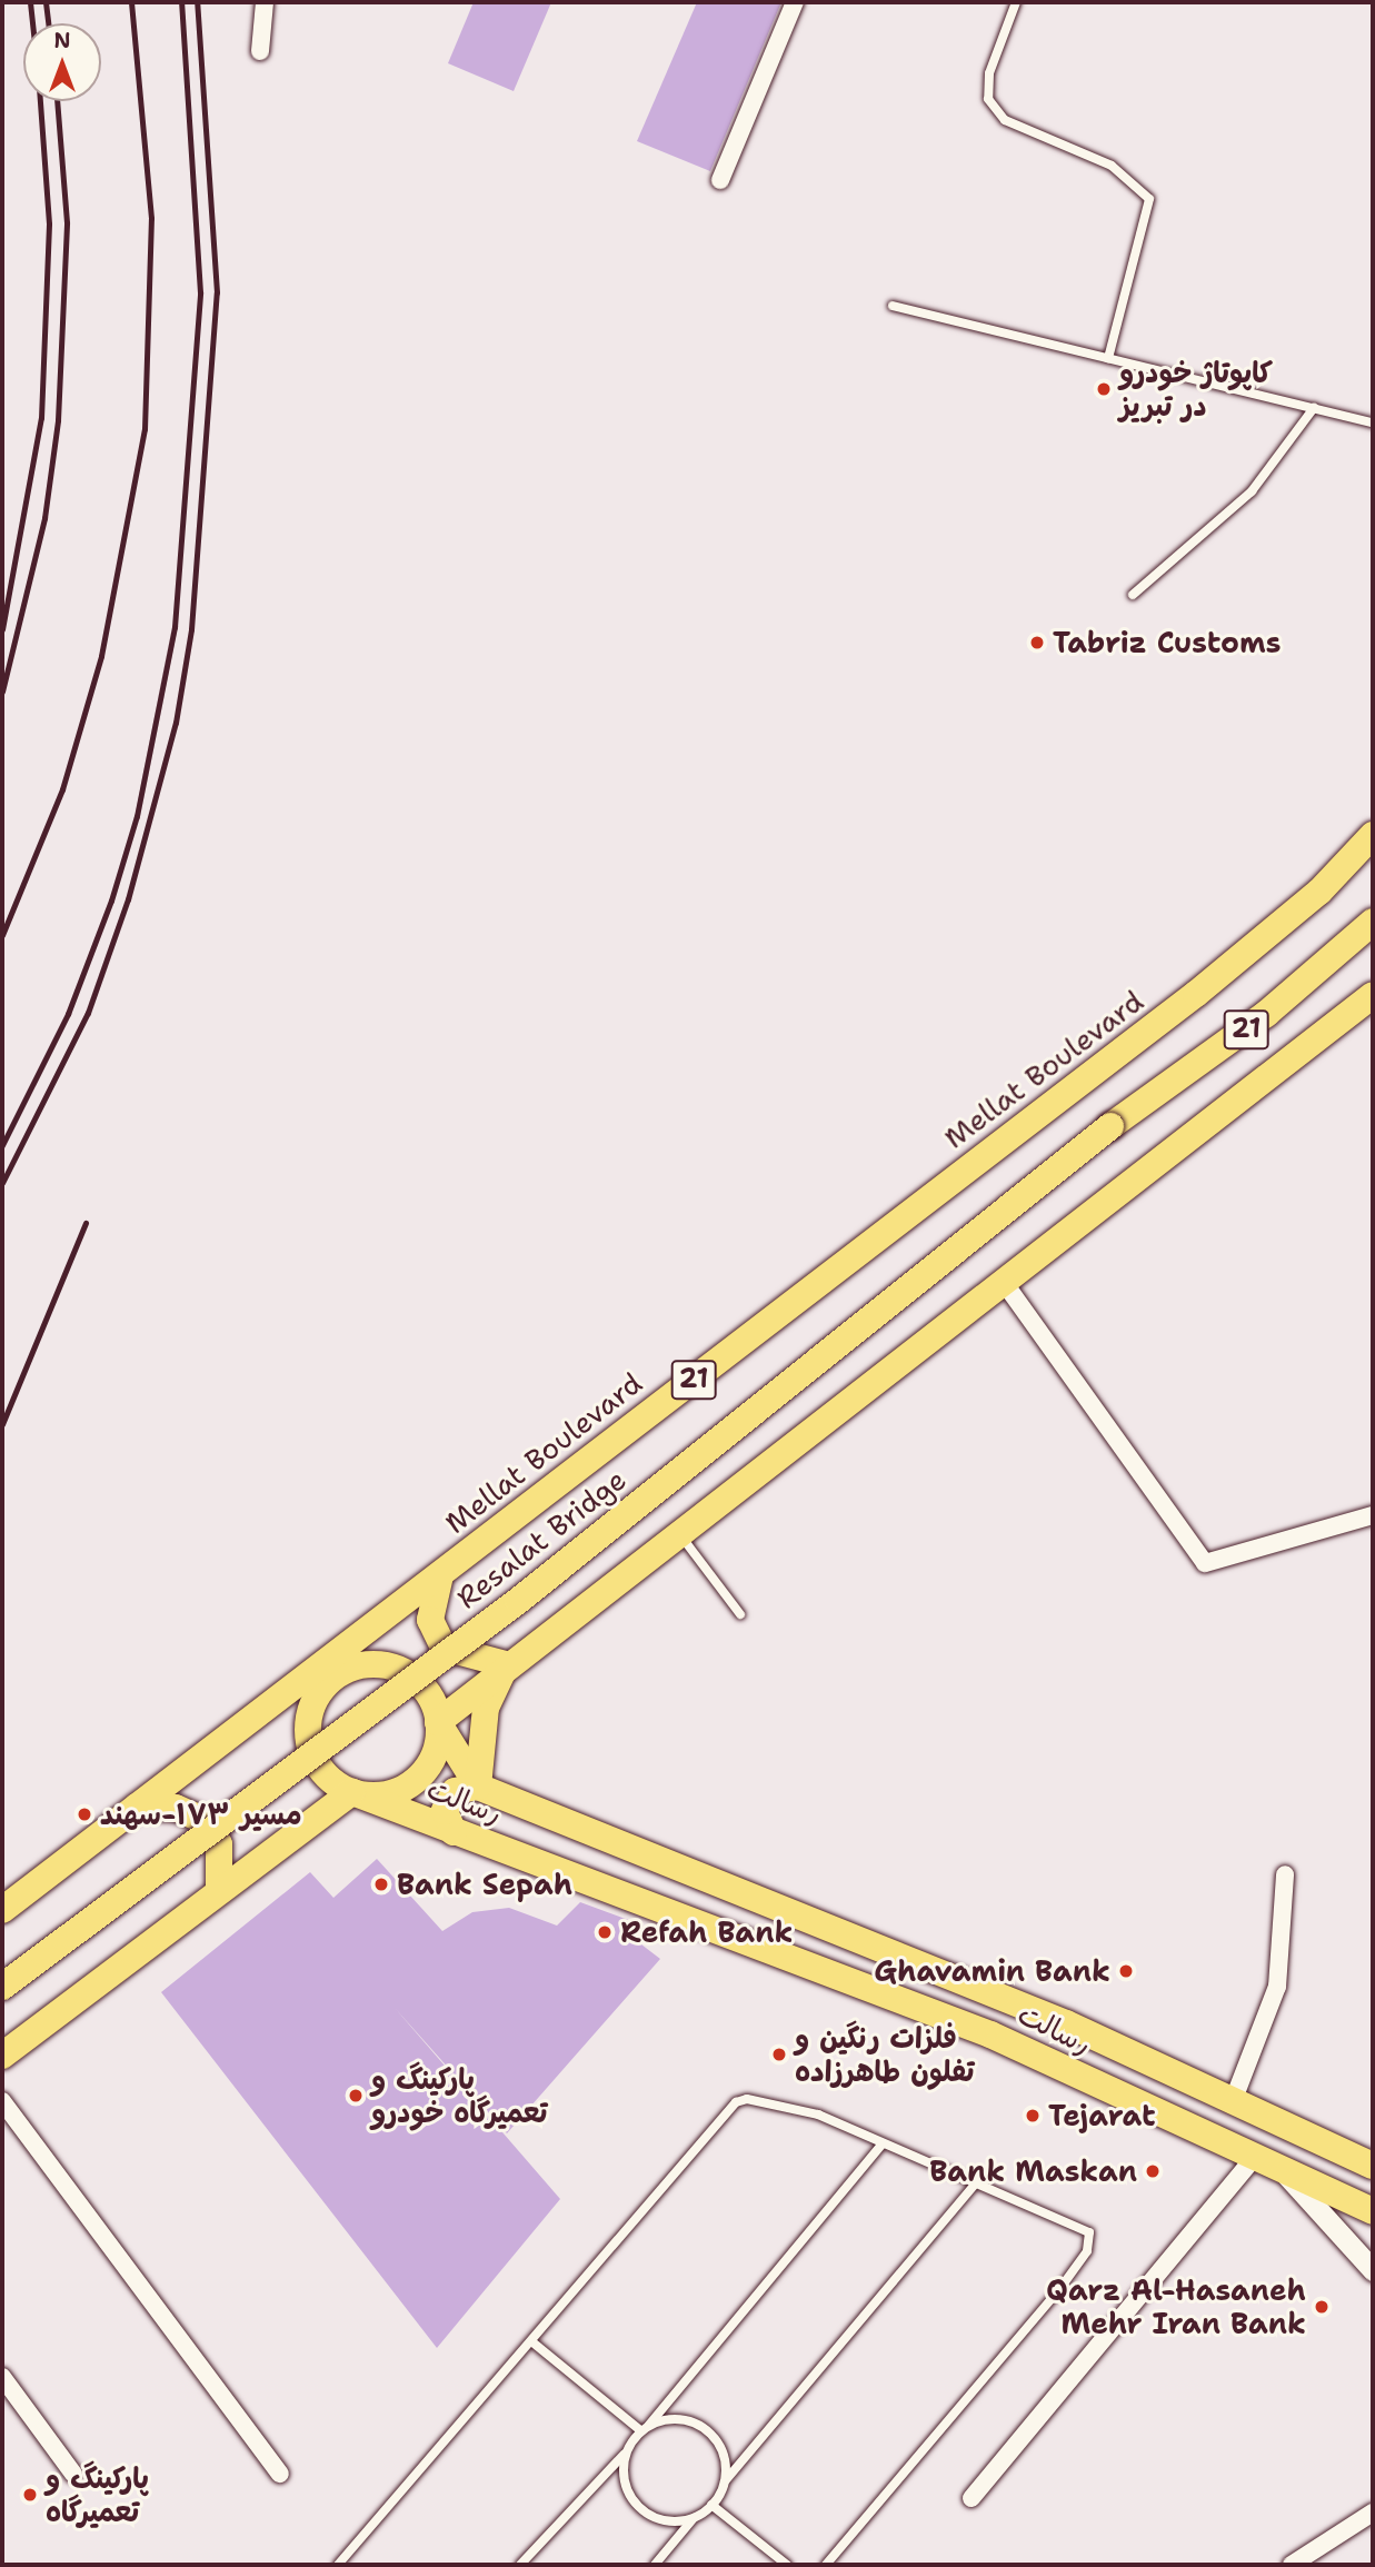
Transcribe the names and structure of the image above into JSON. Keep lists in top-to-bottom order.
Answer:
{
  "streets": {
    "main road": [
      "21",
      "Mellat Boulevard",
      "Resalat Bridge",
      "رسالت"
    ]
  },
  "places": [
    "کاپوتاژ خودرو در تبریز",
    "Tabriz Customs",
    "مسیر ۱۷۳-سهند",
    "Bank Sepah",
    "Refah Bank",
    "Ghavamin Bank",
    "فلزات رنگین و تفلون طاهرزاده",
    "پارکینگ و تعمیرگاه خودرو",
    "Tejarat",
    "Bank Maskan",
    "Qarz Al-Hasaneh Mehr Iran Bank",
    "پارکینگ و تعمیرگاه"
  ],
  "north": "top"
}
